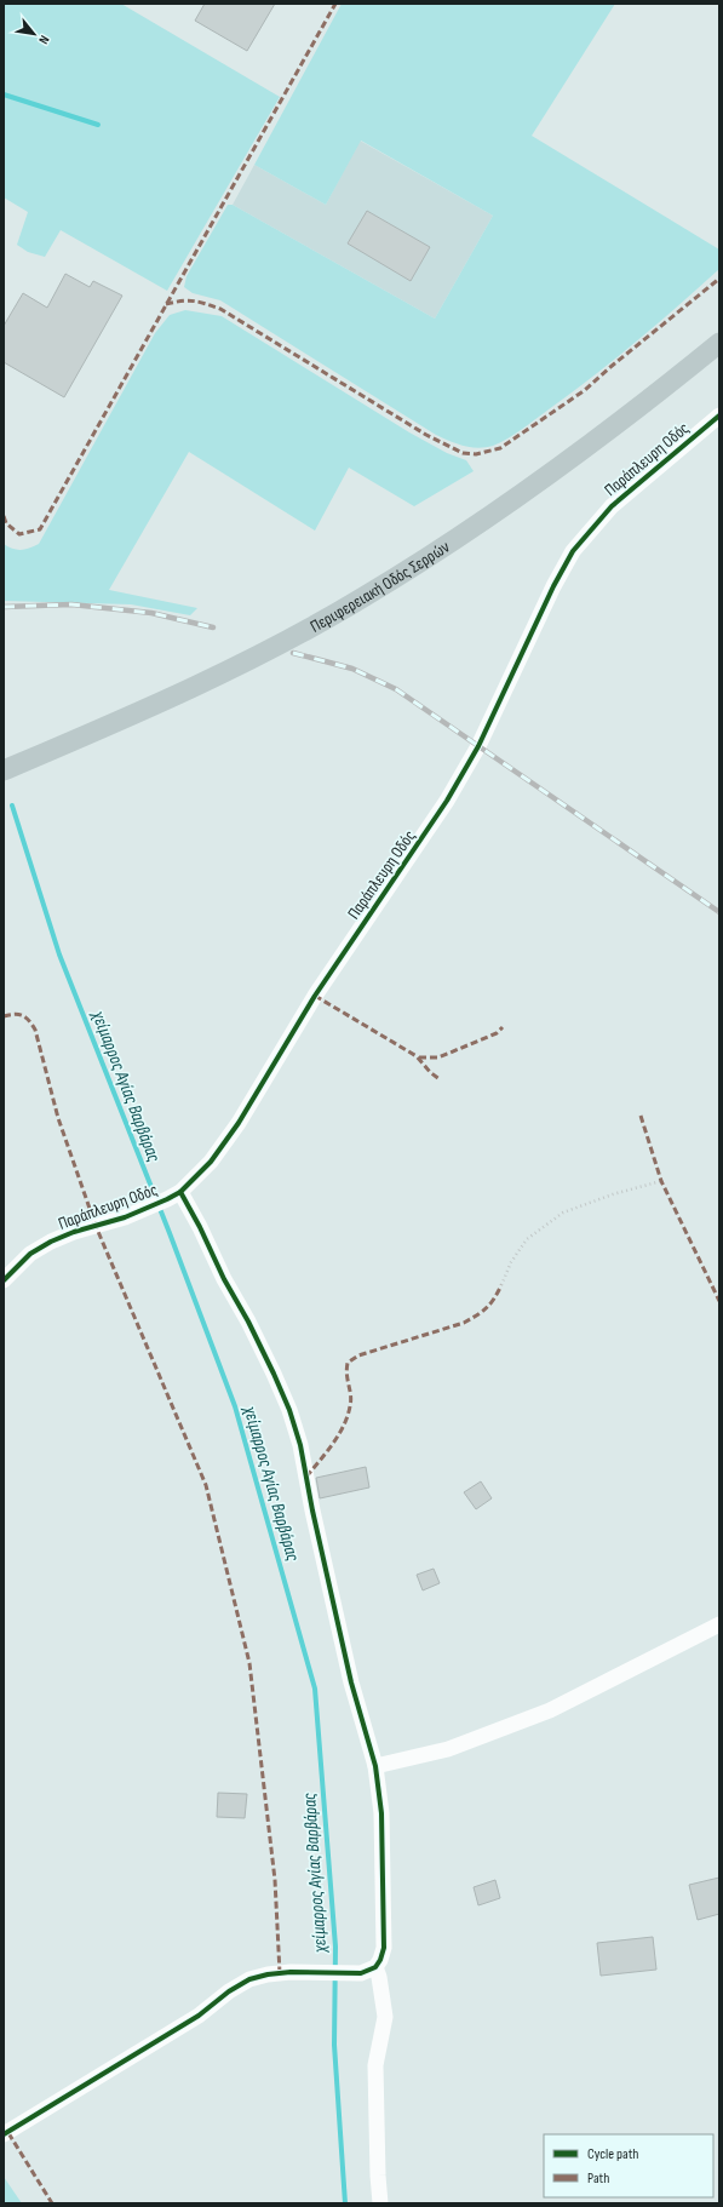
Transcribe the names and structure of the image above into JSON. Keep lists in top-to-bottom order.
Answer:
{
  "streets": {
    "main road": ["Περιφερειακή Οδός Σερρών"],
    "street": ["Παράπλευρη Οδός"]
  },
  "water": ["χείμαρρος Αγίας Βαρβάρας"],
  "legend": ["Cycle path", "Path"],
  "north": "bottom right"
}
